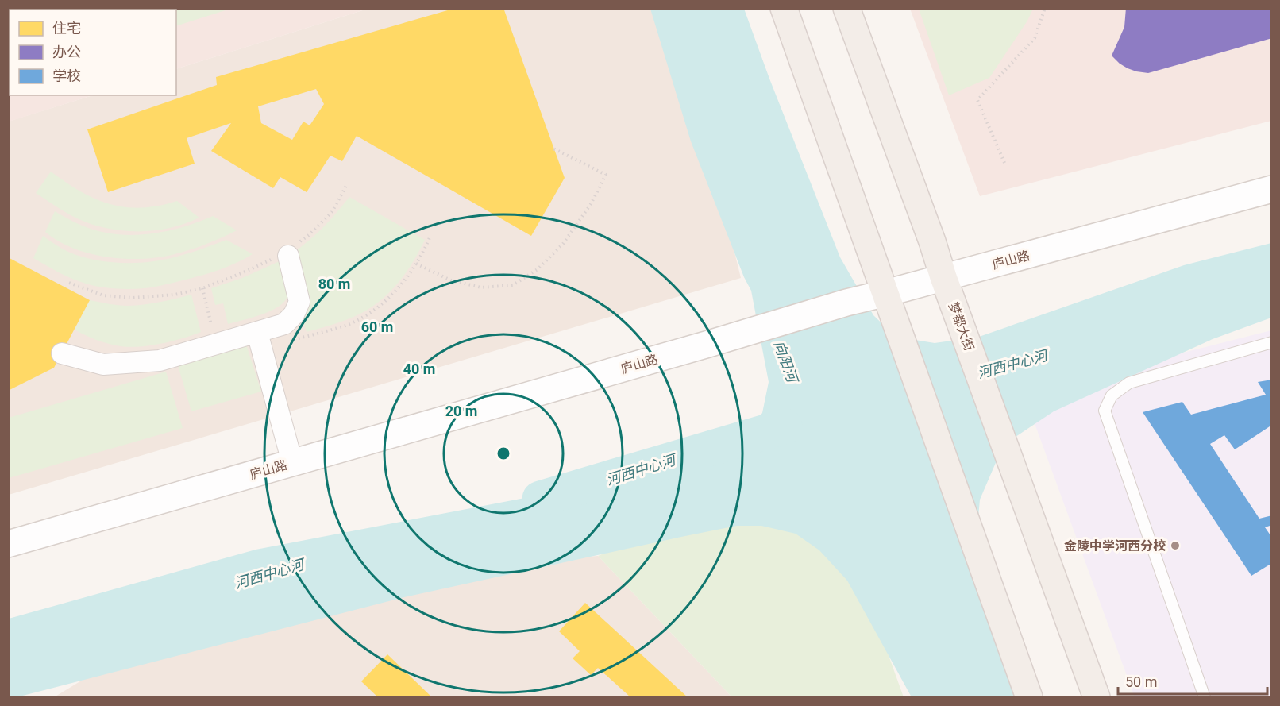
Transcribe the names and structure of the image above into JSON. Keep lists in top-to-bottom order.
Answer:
{
  "streets": {
    "main road": ["庐山路", "梦都大街"]
  },
  "crossings": [
    ["庐山路", "梦都大街"]
  ],
  "water": ["向阳河", "河西中心河"],
  "places": ["金陵中学河西分校"],
  "legend": ["住宅", "办公", "学校"],
  "scale_bar": "50 m",
  "rings": [
    "80 m",
    "60 m",
    "40 m",
    "20 m"
  ]
}
